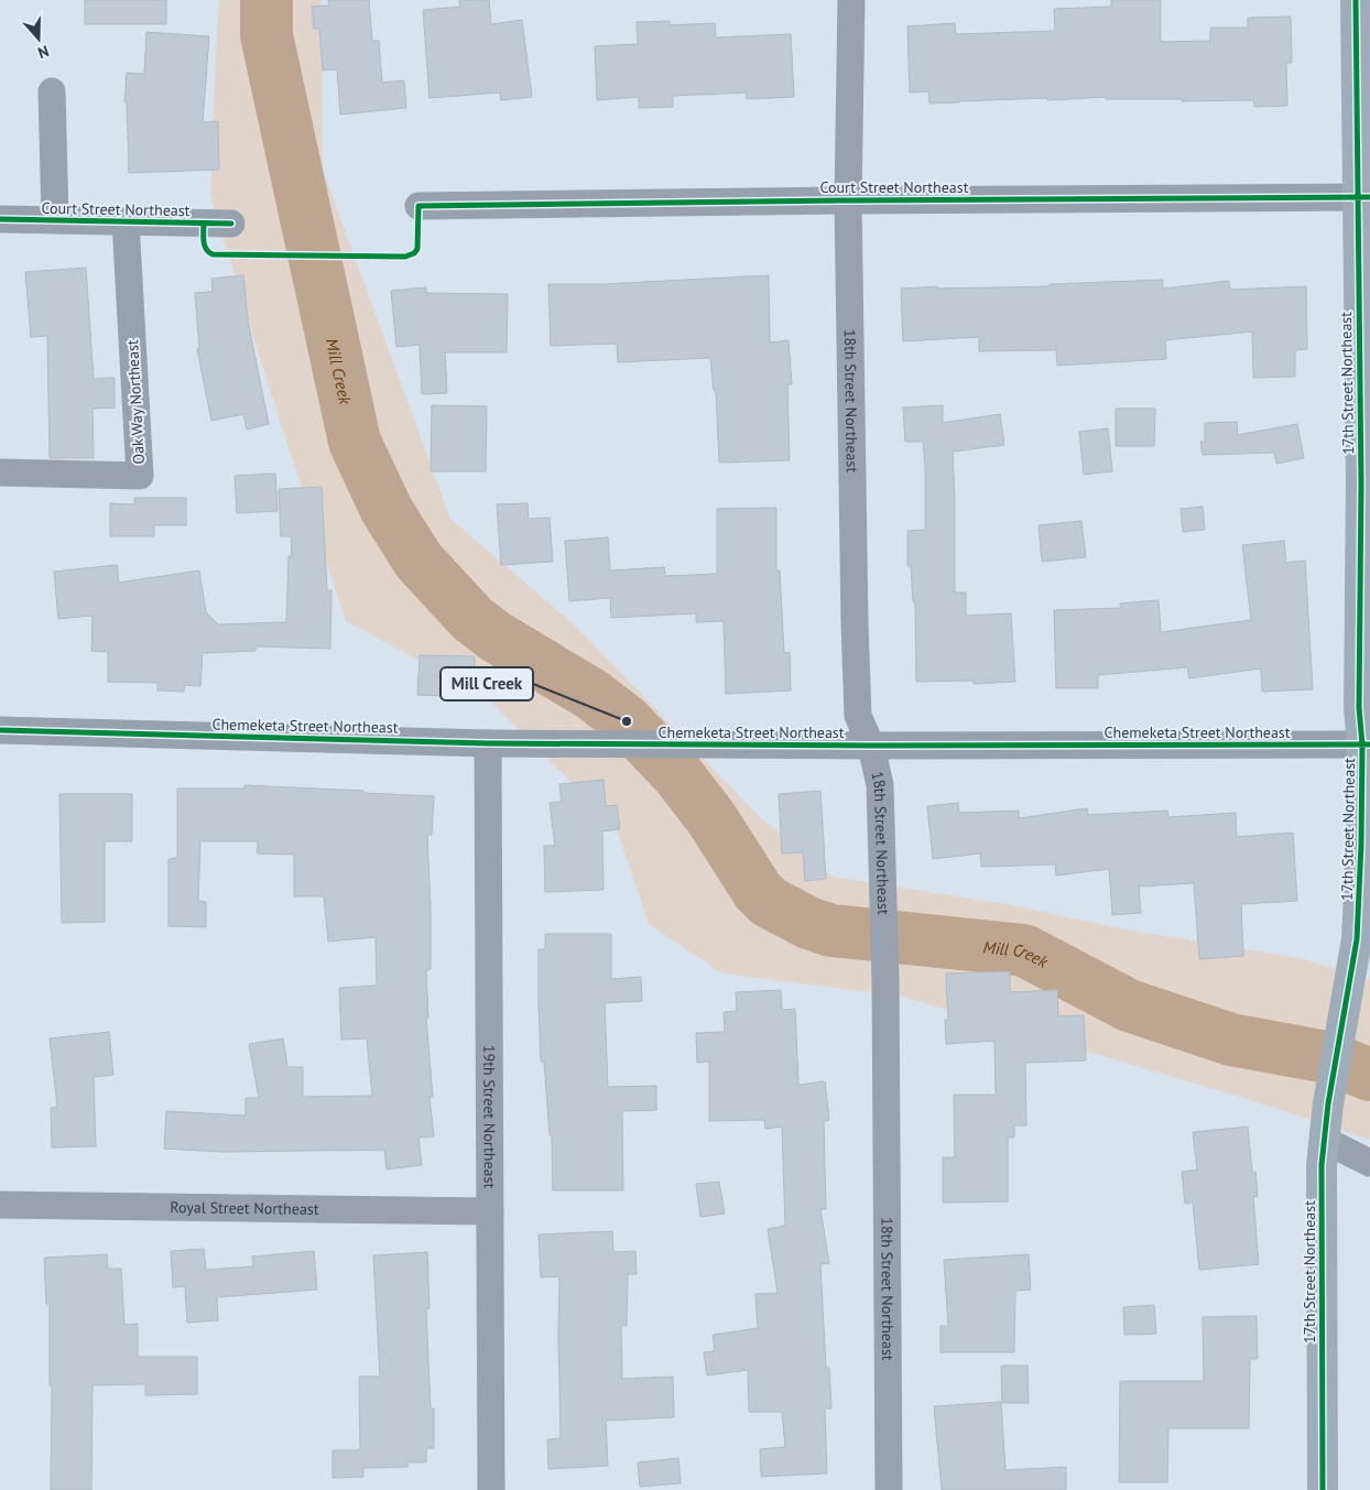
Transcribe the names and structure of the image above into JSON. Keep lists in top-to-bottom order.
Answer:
{
  "streets": {
    "main road": ["17th Street Northeast"],
    "street": [
      "Court Street Northeast",
      "18th Street Northeast",
      "Oak Way Northeast",
      "Chemeketa Street Northeast",
      "19th Street Northeast",
      "Royal Street Northeast"
    ]
  },
  "crossings": [
    ["Court Street Northeast", "17th Street Northeast"],
    ["Court Street Northeast", "18th Street Northeast"],
    ["Court Street Northeast", "Oak Way Northeast"],
    ["17th Street Northeast", "Chemeketa Street Northeast"],
    ["18th Street Northeast", "Chemeketa Street Northeast"],
    ["Chemeketa Street Northeast", "19th Street Northeast"],
    ["19th Street Northeast", "Royal Street Northeast"]
  ],
  "water": ["Mill Creek"],
  "places": ["Mill Creek"],
  "north": "bottom"
}
